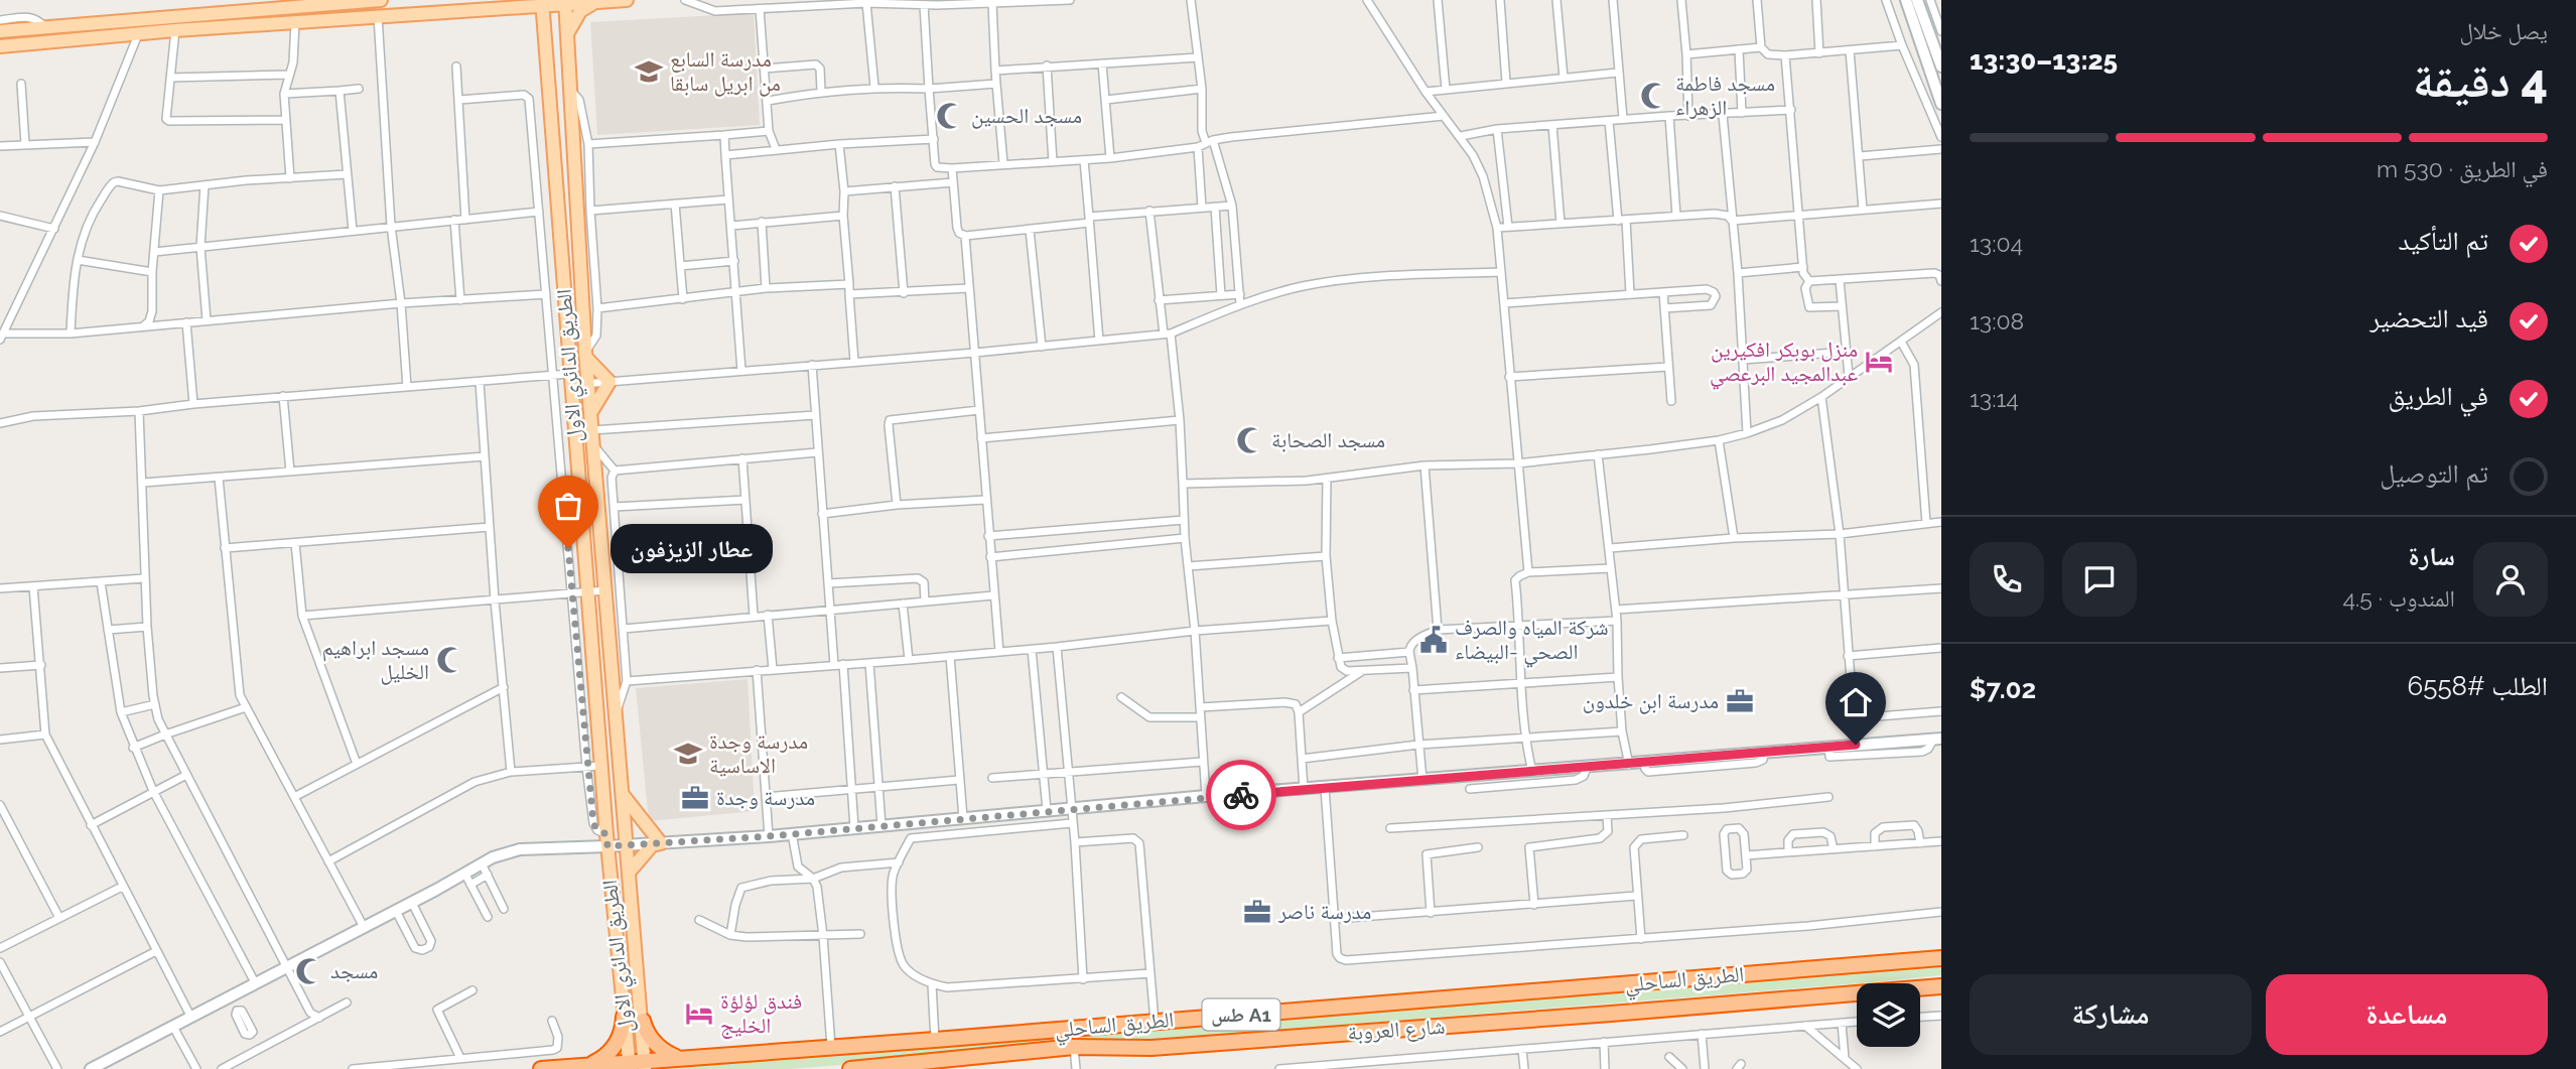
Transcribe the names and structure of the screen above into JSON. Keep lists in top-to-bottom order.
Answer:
{
  "streets": {
    "highway": ["الطريق الساحلي", "طس A1", "شارع العروبة"],
    "main road": ["الطريق الدائري الاول"]
  },
  "crossings": [
    ["الطريق الدائري الاول", "الطريق الساحلي"]
  ],
  "places": {
    "school or university": ["مدرسة السابع من ابريل سابقا", "مدرسة وجدة الاساسية"],
    "mosque": [
      "مسجد فاطمة الزهراء",
      "مسجد الحسين",
      "مسجد الصحابة",
      "مسجد ابراهيم الخليل",
      "مسجد"
    ],
    "hotel": ["منزل بوبكر افكيرين عبدالمجيد البرعصي", "فندق لؤلؤة الخليج"],
    "other": ["عطار الزيزفون"],
    "public building": ["شركة المياه والصرف الصحي -البيضاء"],
    "office": ["مدرسة ابن خلدون", "مدرسة وجدة", "مدرسة ناصر"]
  },
  "page": {
    "heading": ["4 دقيقة", "يصل خلال", "13:25–13:30"],
    "panel": [
      "سارة",
      "المندوب · 4.5",
      "الطلب #6558",
      "$7.02"
    ],
    "bar": "في الطريق · 530 m",
    "list": [
      ["تم التأكيد", "13:04"],
      ["قيد التحضير", "13:08"],
      ["في الطريق", "13:14"],
      "تم التوصيل"
    ],
    "bubble": "عطار الزيزفون",
    "buttons": ["مساعدة", "مشاركة"]
  }
}
